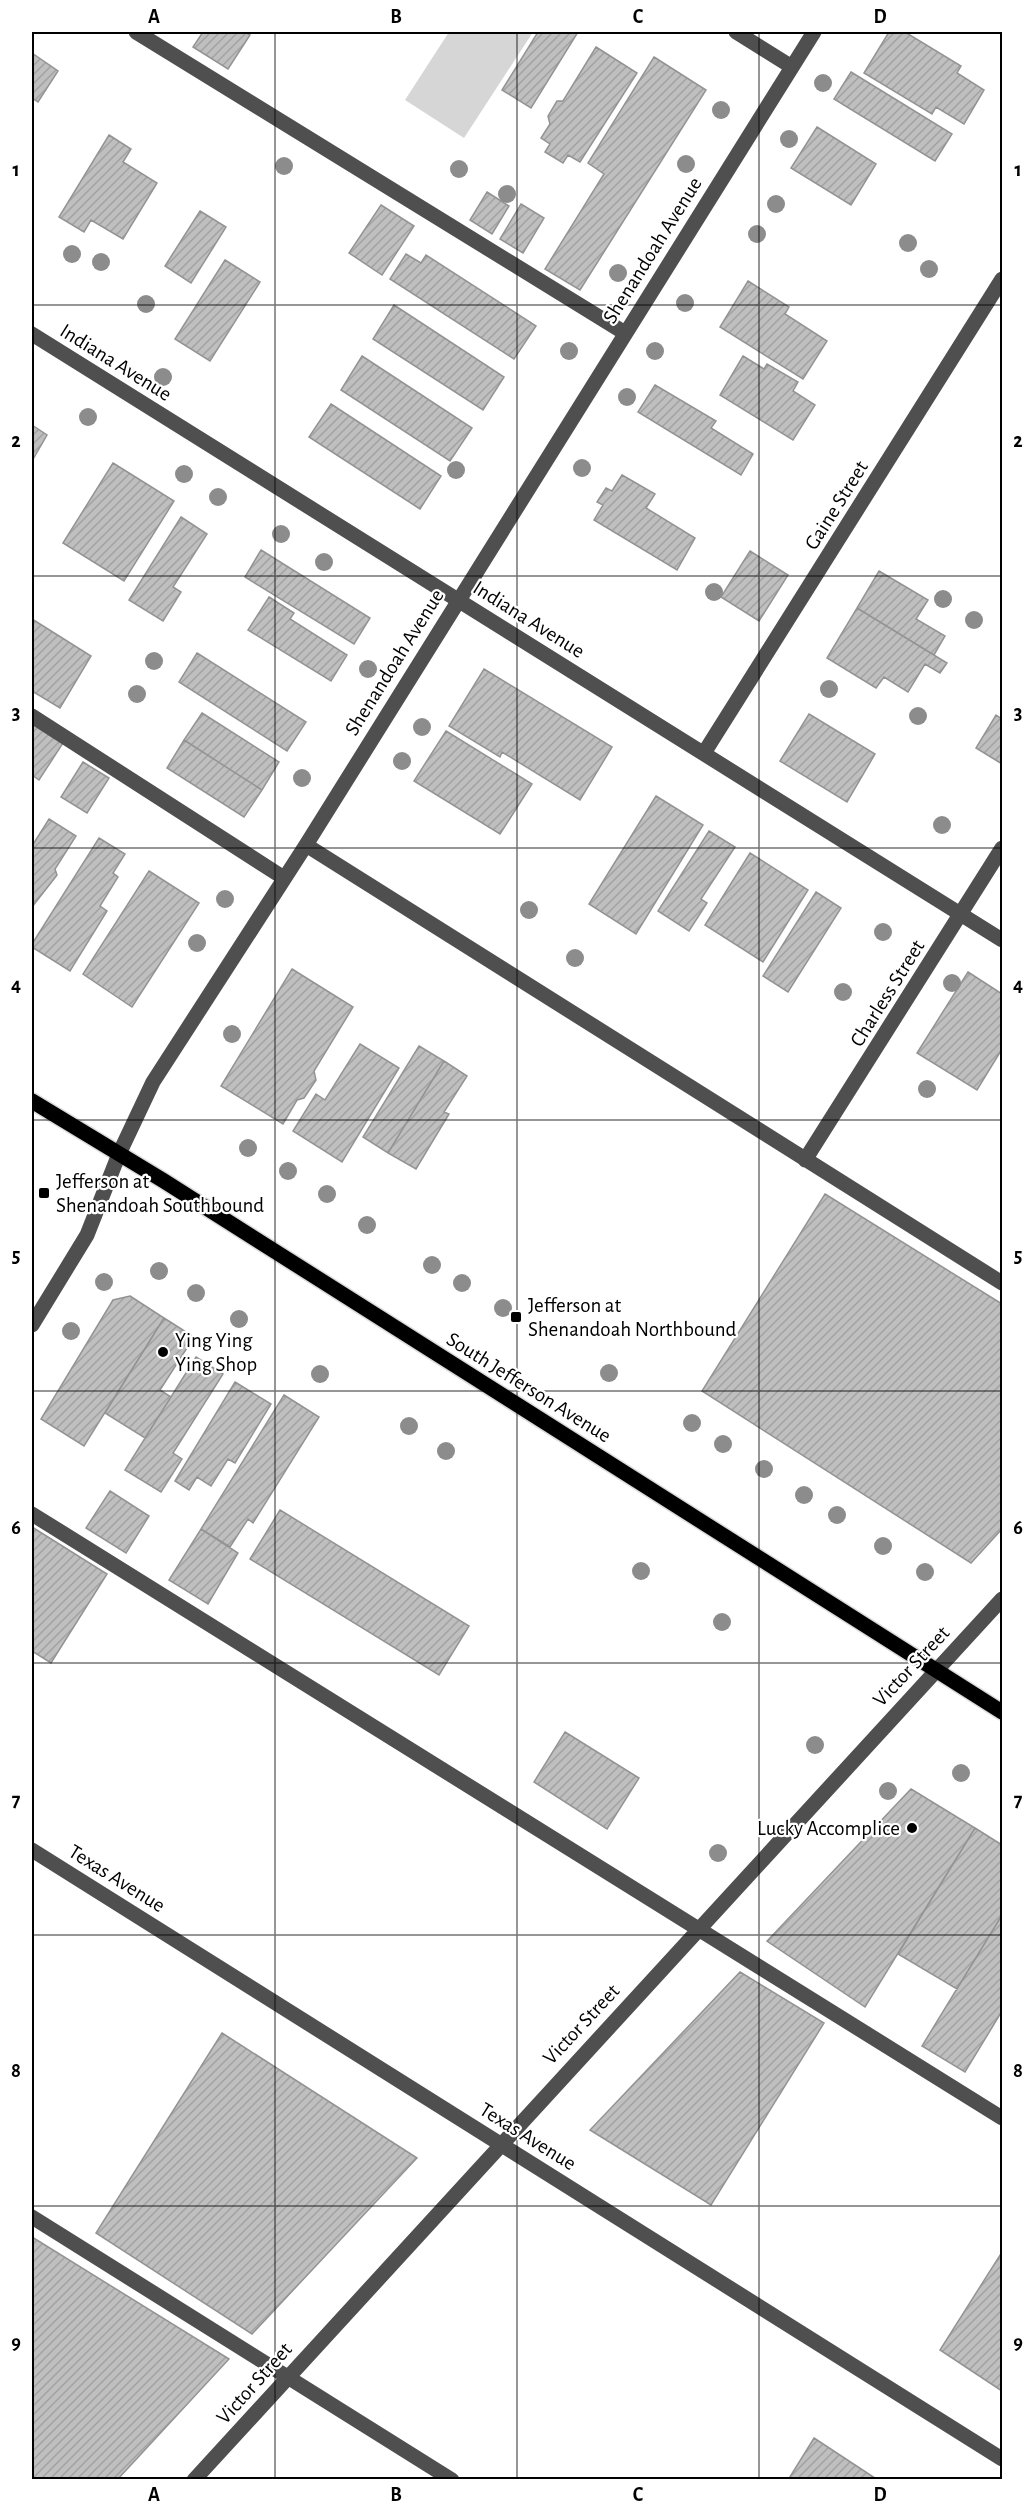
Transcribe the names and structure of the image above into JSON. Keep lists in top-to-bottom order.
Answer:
{
  "streets": {
    "main road": ["South Jefferson Avenue"],
    "street": [
      "Shenandoah Avenue",
      "Indiana Avenue",
      "Gaine Street",
      "Charless Street",
      "Victor Street",
      "Texas Avenue"
    ]
  },
  "crossings": [
    ["Shenandoah Avenue", "Indiana Avenue"],
    ["Shenandoah Avenue", "South Jefferson Avenue"],
    ["Indiana Avenue", "Gaine Street"],
    ["Indiana Avenue", "Charless Street"],
    ["South Jefferson Avenue", "Victor Street"],
    ["Victor Street", "Texas Avenue"]
  ],
  "places": {
    "transit": ["Jefferson at Shenandoah Southbound", "Jefferson at Shenandoah Northbound"],
    "other": ["Ying Ying Ying Shop", "Lucky Accomplice"]
  },
  "grid": {
    "columns": [
      "A",
      "B",
      "C",
      "D"
    ],
    "rows": [
      "1",
      "2",
      "3",
      "4",
      "5",
      "6",
      "7",
      "8",
      "9"
    ]
  }
}
